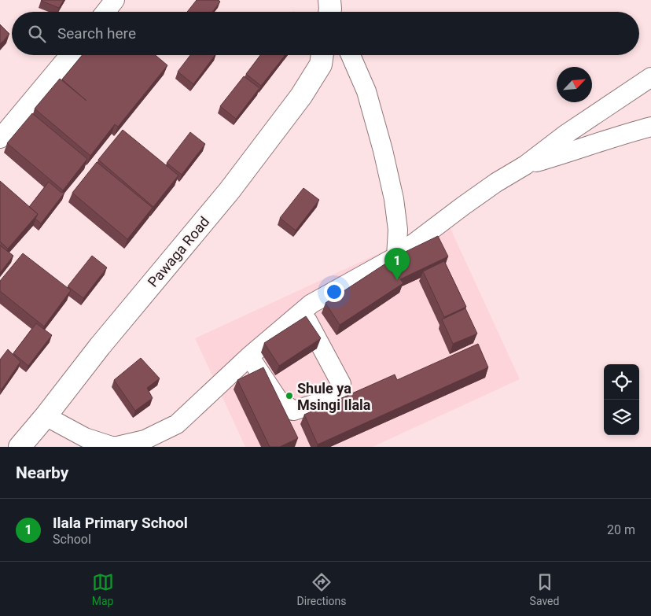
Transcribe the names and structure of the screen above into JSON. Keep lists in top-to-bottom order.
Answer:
{
  "streets": {
    "main road": ["Pawaga Road"]
  },
  "places": ["Shule ya Msingi Ilala"],
  "north": "top right",
  "page": {
    "search": "Search here",
    "pins": "1",
    "heading": "Nearby",
    "list": [
      {
        "mark": "1",
        "name": "Ilala Primary School",
        "note": "School",
        "value": "20 m"
      }
    ],
    "nav": ["Map", "Directions", "Saved"]
  }
}
